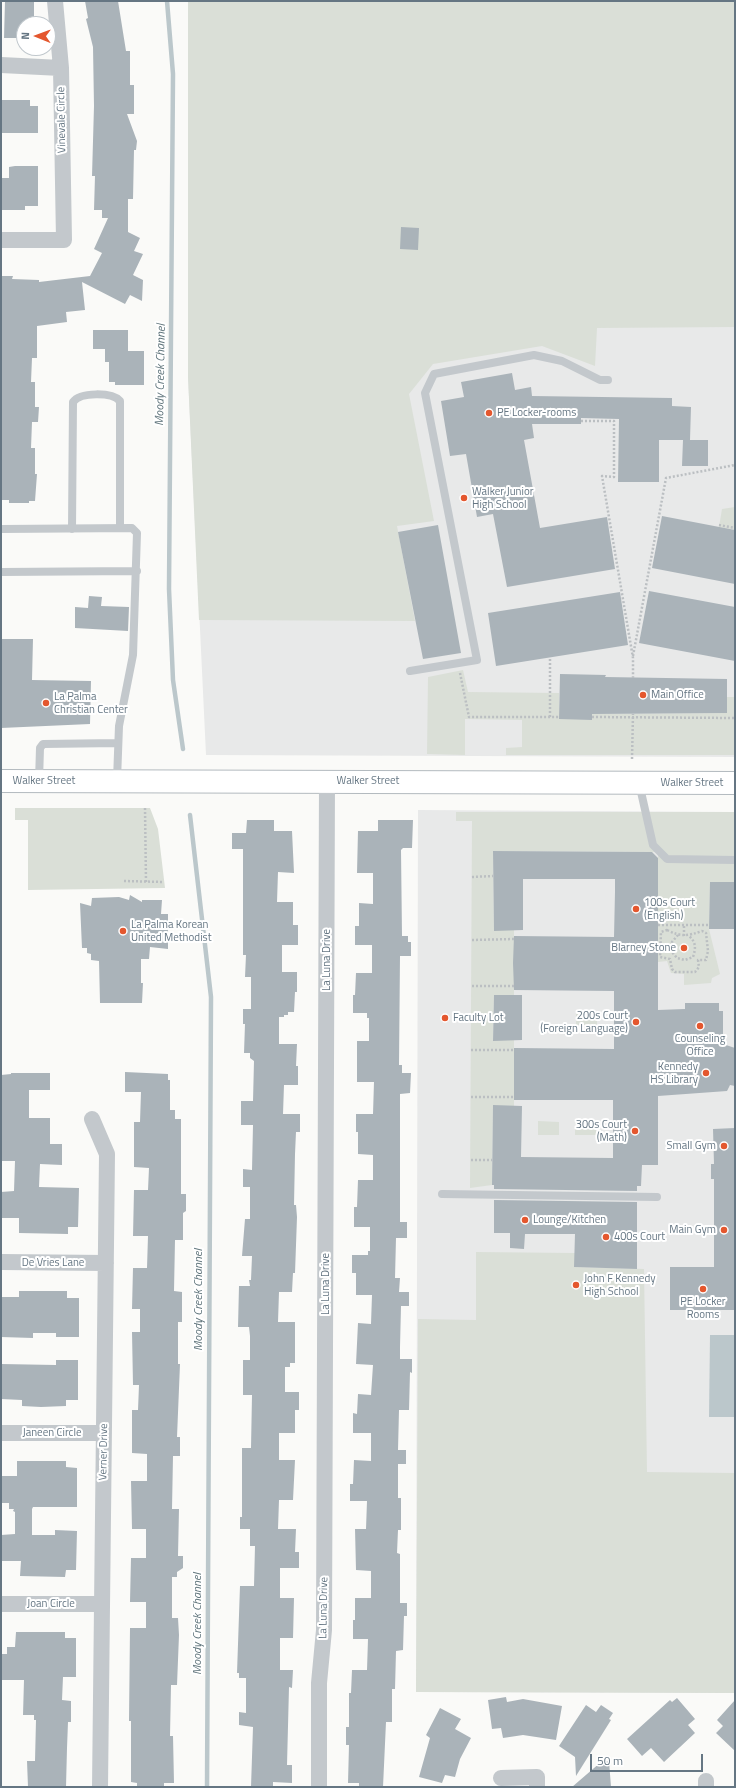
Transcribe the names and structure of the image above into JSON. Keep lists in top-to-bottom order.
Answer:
{
  "streets": {
    "main road": ["Walker Street"],
    "street": [
      "Vinevale Circle",
      "La Luna Drive",
      "De Vries Lane",
      "Janeen Circle",
      "Verner Drive",
      "Joan Circle"
    ]
  },
  "crossings": [
    ["Walker Street", "La Luna Drive"],
    ["De Vries Lane", "Verner Drive"],
    ["Janeen Circle", "Verner Drive"],
    ["Verner Drive", "Joan Circle"]
  ],
  "water": ["Moody Creek Channel"],
  "places": [
    "PE Locker-rooms",
    "Walker Junior High School",
    "Main Office",
    "La Palma Christian Center",
    "100s Court (English)",
    "La Palma Korean United Methodist",
    "Blarney Stone",
    "Faculty Lot",
    "200s Court (Foreign Language)",
    "Counseling Office",
    "Kennedy HS Library",
    "300s Court (Math)",
    "Small Gym",
    "Lounge/Kitchen",
    "Main Gym",
    "400s Court",
    "John F Kennedy High School",
    "PE Locker Rooms"
  ],
  "scale_bar": "50 m",
  "north": "left"
}
